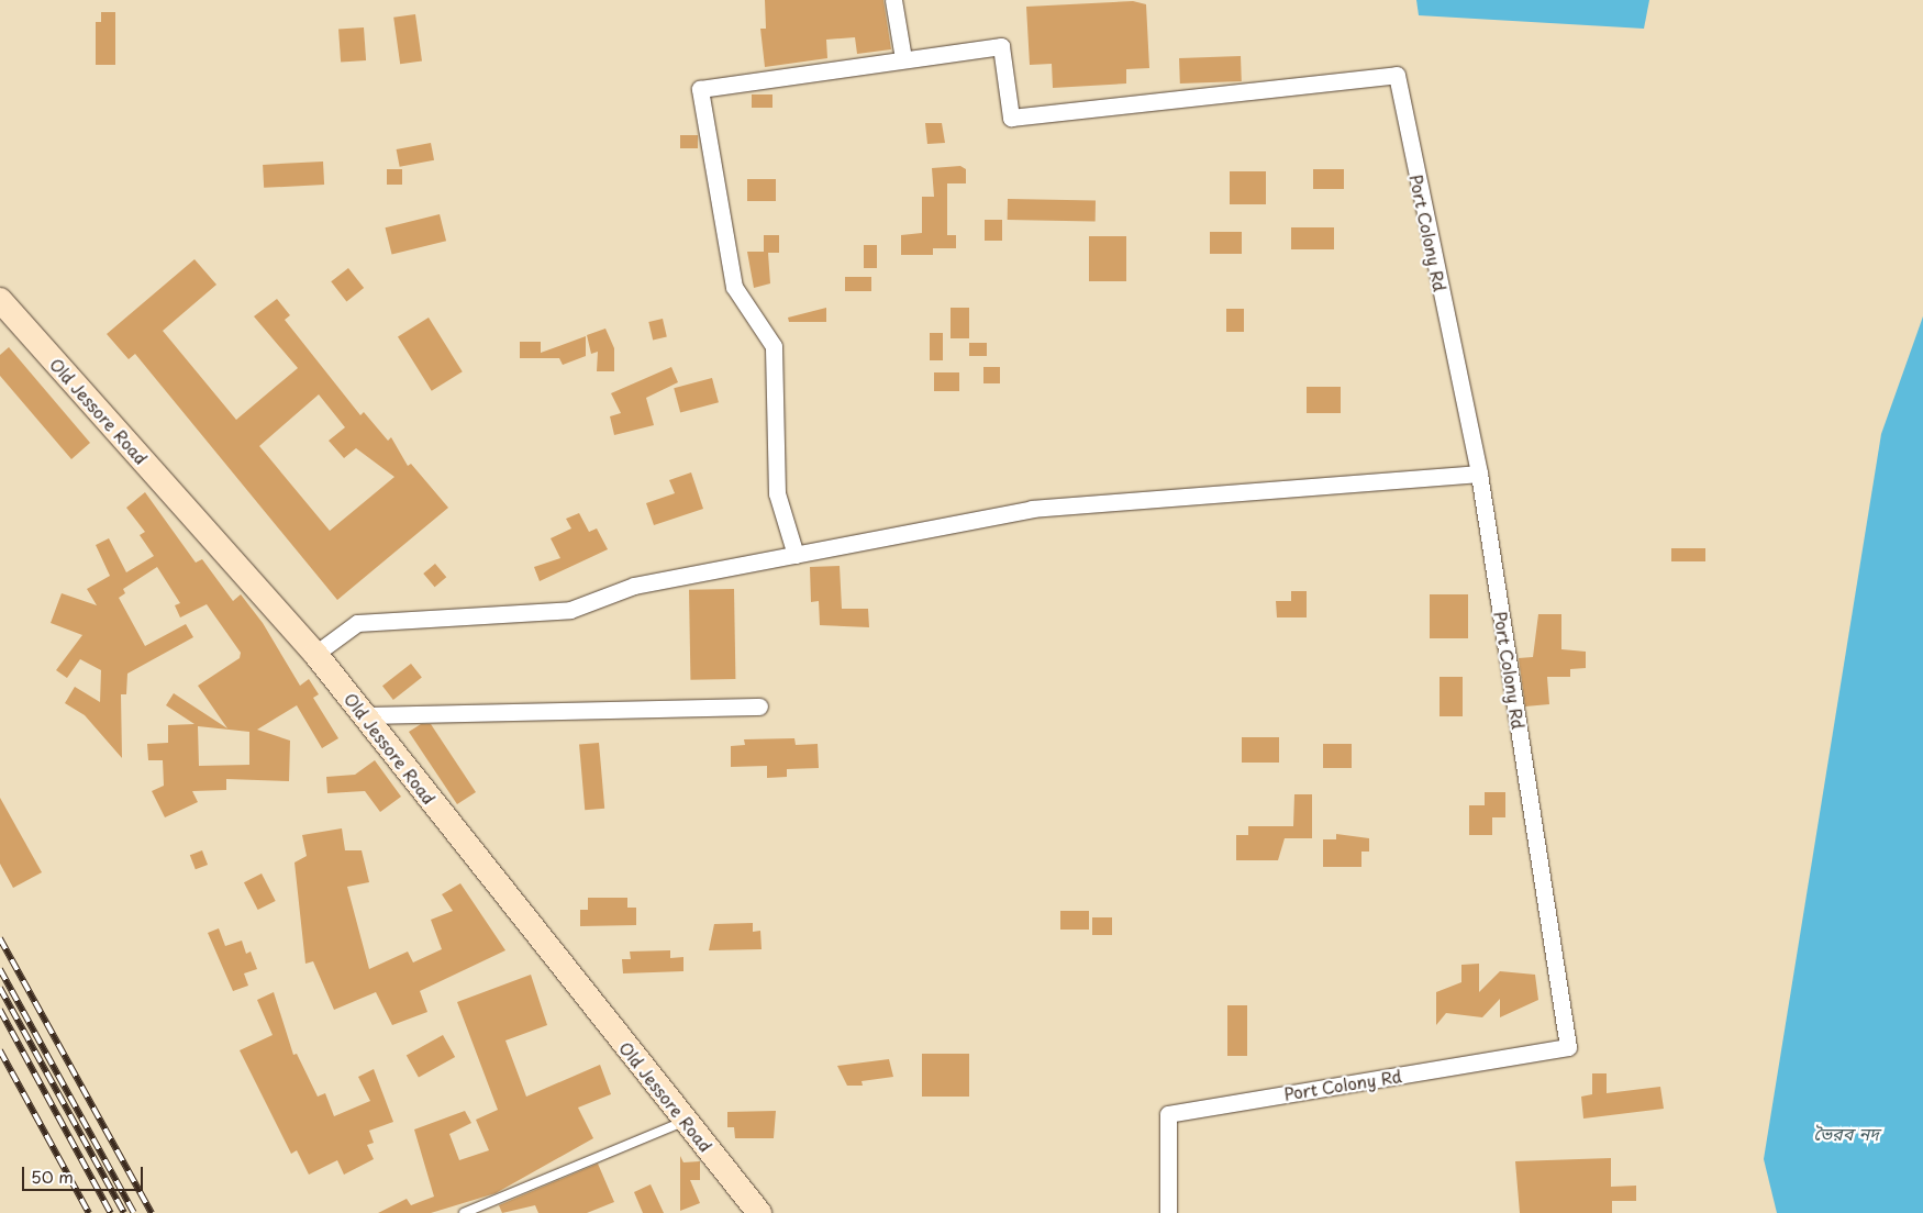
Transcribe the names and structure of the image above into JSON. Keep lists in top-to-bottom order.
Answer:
{
  "streets": {
    "main road": ["Old Jessore Road"],
    "street": ["Port Colony Rd"]
  },
  "water": ["ভৈরব নদ"],
  "scale_bar": "50 m"
}
